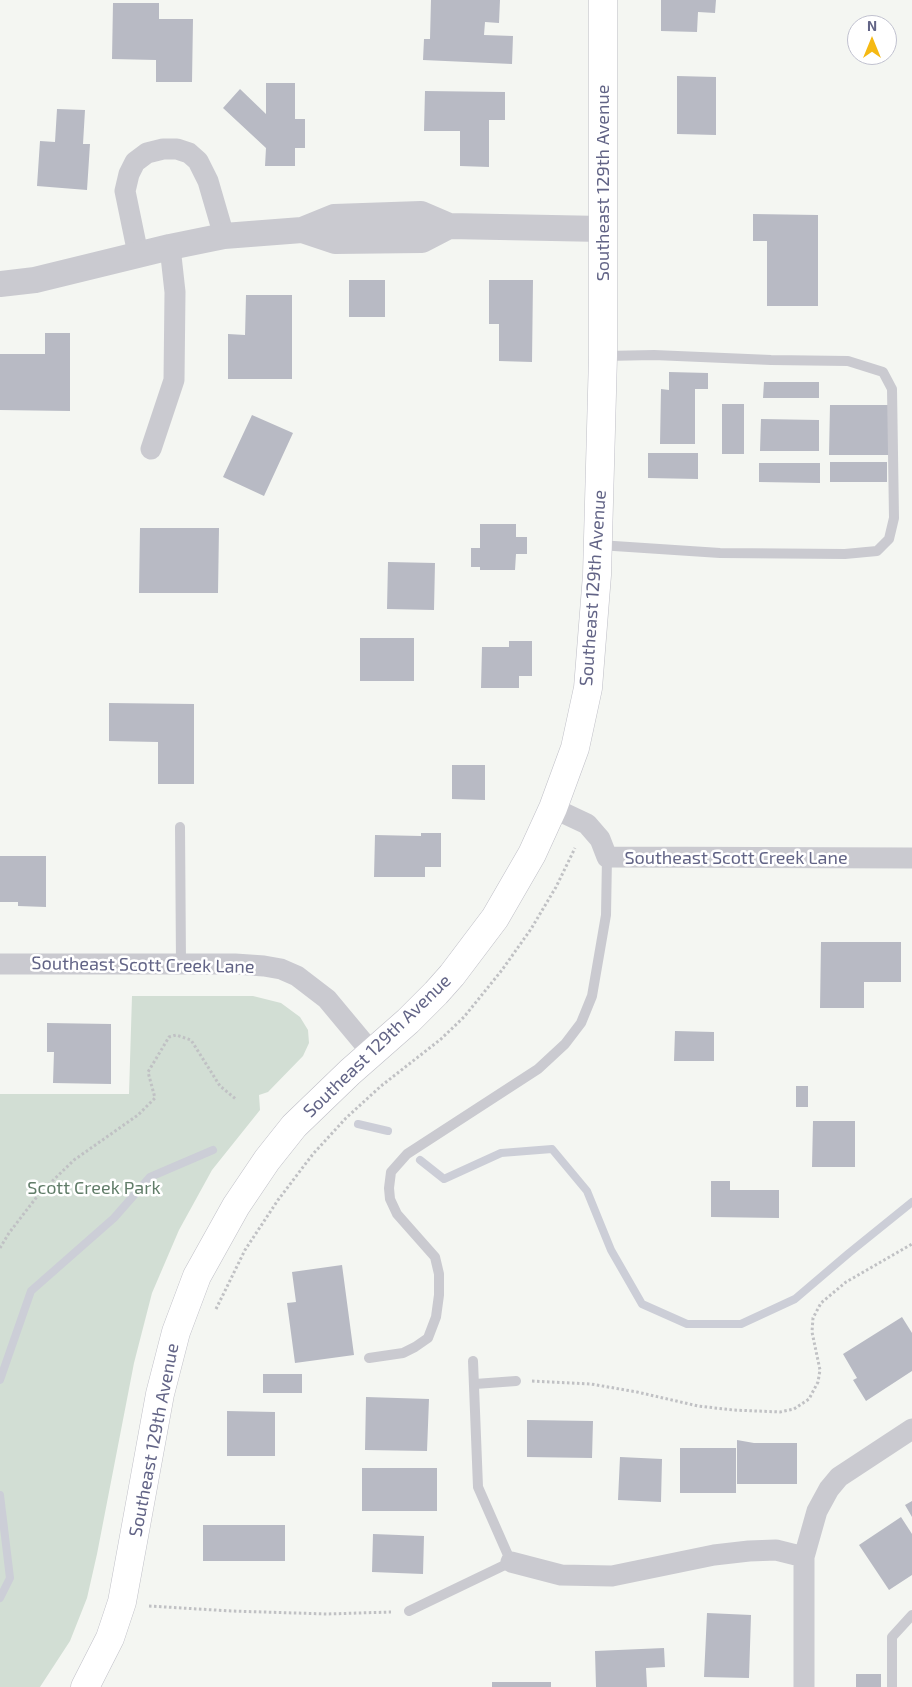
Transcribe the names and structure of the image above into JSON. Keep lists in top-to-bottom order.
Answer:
{
  "streets": {
    "main road": ["Southeast 129th Avenue"],
    "street": ["Southeast Scott Creek Lane"]
  },
  "crossings": [
    ["Southeast 129th Avenue", "Southeast Scott Creek Lane"]
  ],
  "parks": ["Scott Creek Park"],
  "north": "top"
}
